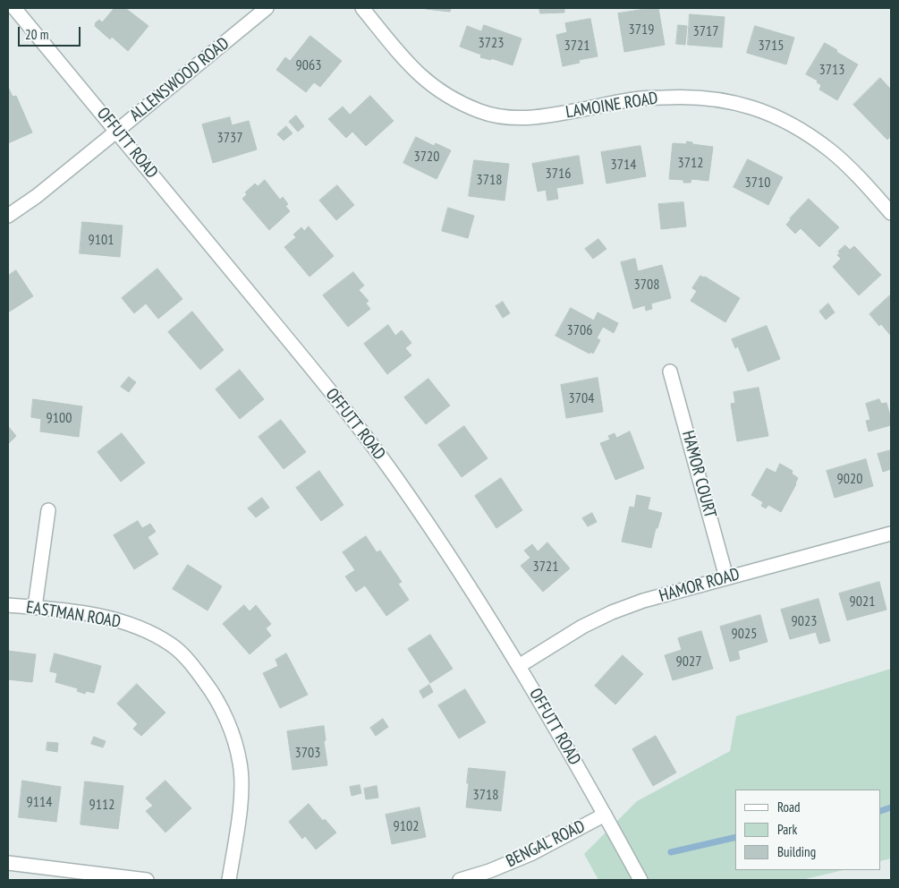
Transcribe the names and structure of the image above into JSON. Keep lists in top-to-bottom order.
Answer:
{
  "streets": {
    "street": [
      "ALLENSWOOD ROAD",
      "LAMOINE ROAD",
      "OFFUTT ROAD",
      "HAMOR COURT",
      "HAMOR ROAD",
      "EASTMAN ROAD",
      "BENGAL ROAD"
    ]
  },
  "crossings": [
    ["ALLENSWOOD ROAD", "OFFUTT ROAD"],
    ["OFFUTT ROAD", "HAMOR ROAD"],
    ["OFFUTT ROAD", "BENGAL ROAD"],
    ["HAMOR COURT", "HAMOR ROAD"]
  ],
  "house_numbers": [
    "3719",
    "3717",
    "3723",
    "3721",
    "3715",
    "9063",
    "3713",
    "3737",
    "3720",
    "3712",
    "3714",
    "3716",
    "3718",
    "3710",
    "9101",
    "3708",
    "3706",
    "3704",
    "9100",
    "9020",
    "3721",
    "9021",
    "9023",
    "9025",
    "9027",
    "3703",
    "3718",
    "9114",
    "9112",
    "9102"
  ],
  "legend": ["Road", "Park", "Building"],
  "scale_bar": "20 m"
}
